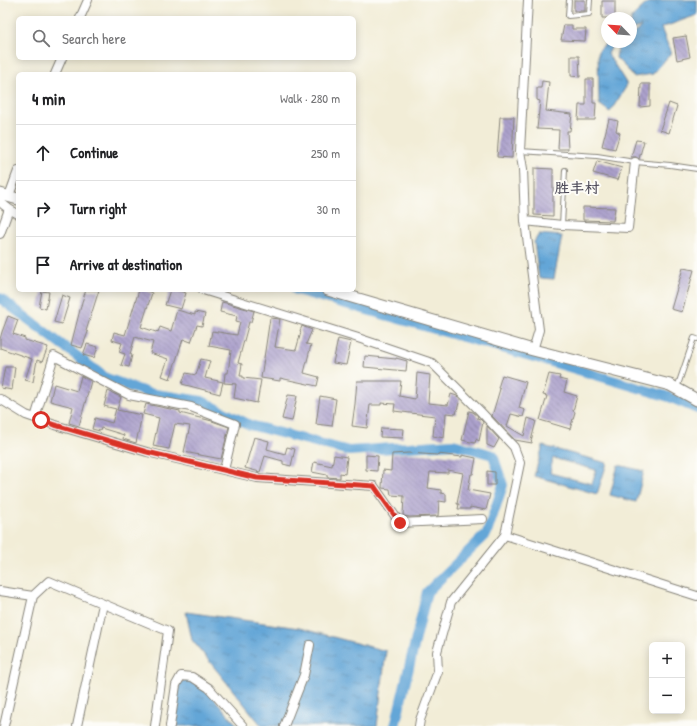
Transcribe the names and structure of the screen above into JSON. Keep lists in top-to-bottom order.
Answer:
{
  "districts": ["胜丰村"],
  "north": "top left",
  "page": {
    "search": "Search here",
    "heading": ["4 min", "Walk · 280 m"],
    "list": [
      ["Continue", "250 m"],
      ["Turn right", "30 m"],
      "Arrive at destination"
    ],
    "map_buttons": ["+", "−"]
  }
}
